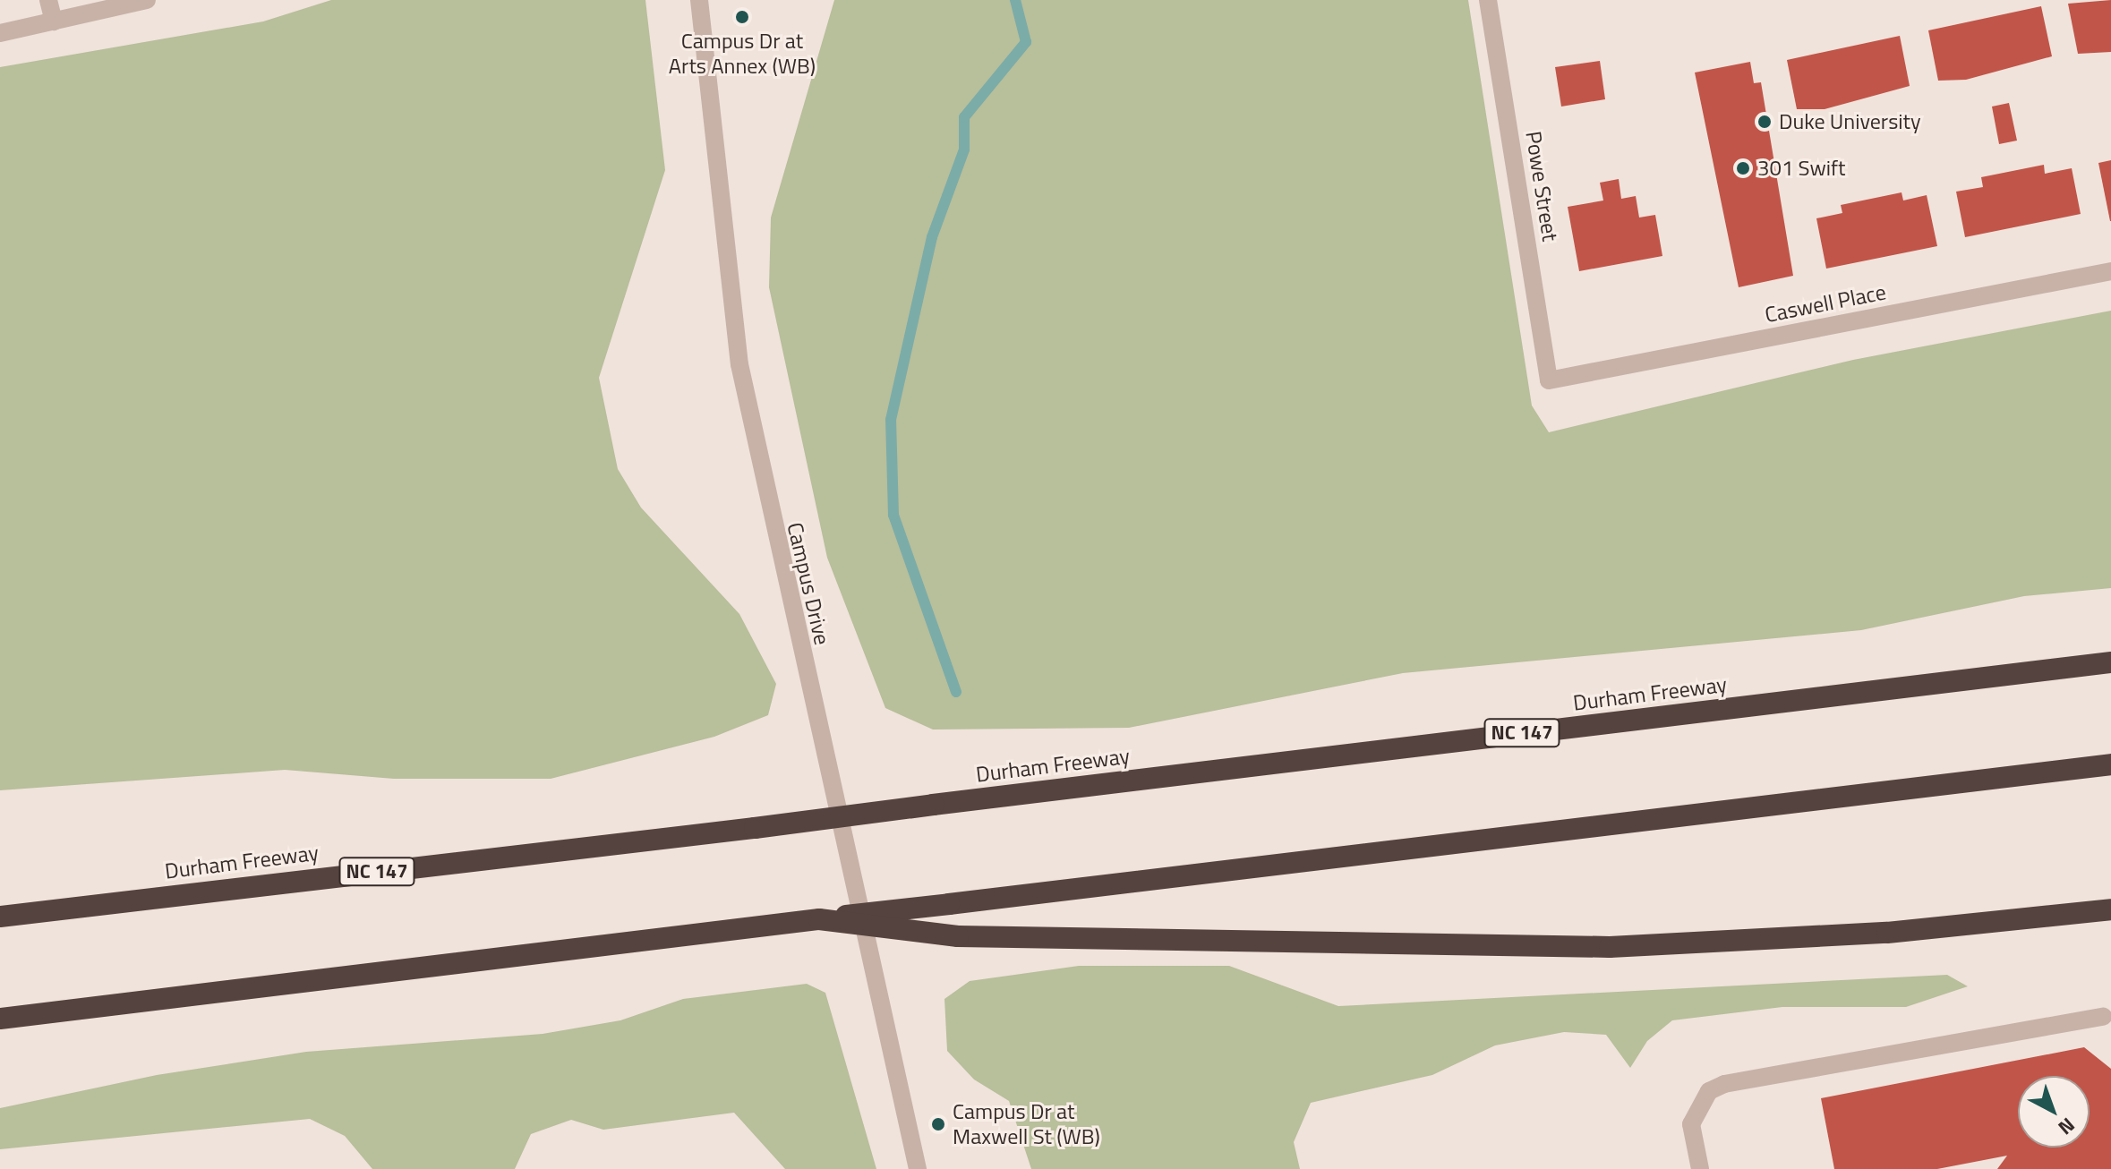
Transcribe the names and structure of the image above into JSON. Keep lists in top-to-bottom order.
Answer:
{
  "streets": {
    "highway": ["Durham Freeway", "NC 147"],
    "street": ["Powe Street", "Caswell Place", "Campus Drive"]
  },
  "crossings": [
    ["Powe Street", "Caswell Place"]
  ],
  "places": [
    "Campus Dr at Arts Annex (WB)",
    "Duke University",
    "301 Swift",
    "Campus Dr at Maxwell St (WB)"
  ],
  "north": "bottom right"
}
